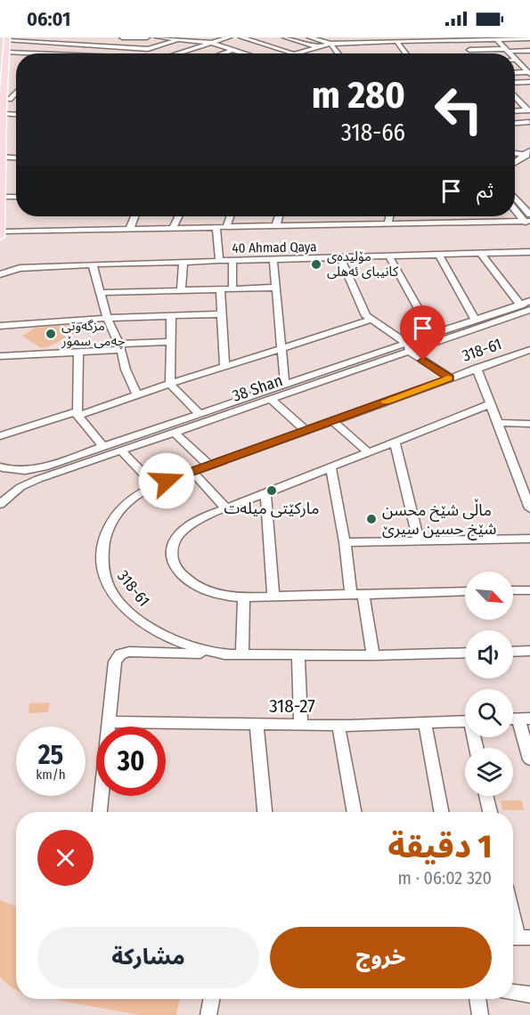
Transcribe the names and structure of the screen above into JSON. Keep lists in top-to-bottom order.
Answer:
{
  "streets": {
    "street": [
      "40 Ahmad Qaya",
      "318-61",
      "38 Shan",
      "318-27"
    ]
  },
  "places": [
    "مۆلیدەی کانیبای ئەهلی",
    "مزگەوتی چەمی سمۆر",
    "مارکێتی میلەت",
    "ماڵی شێخ محسن شێخ حسین سیرێ"
  ],
  "north": "bottom right",
  "page": {
    "status": "06:01",
    "turn": ["280 m", "318-66"],
    "then": "ثم",
    "speed": "25 km/h",
    "limit": "30",
    "heading": ["1 دقيقة", "320 m · 06:02"],
    "buttons": ["خروج", "مشاركة"]
  }
}
